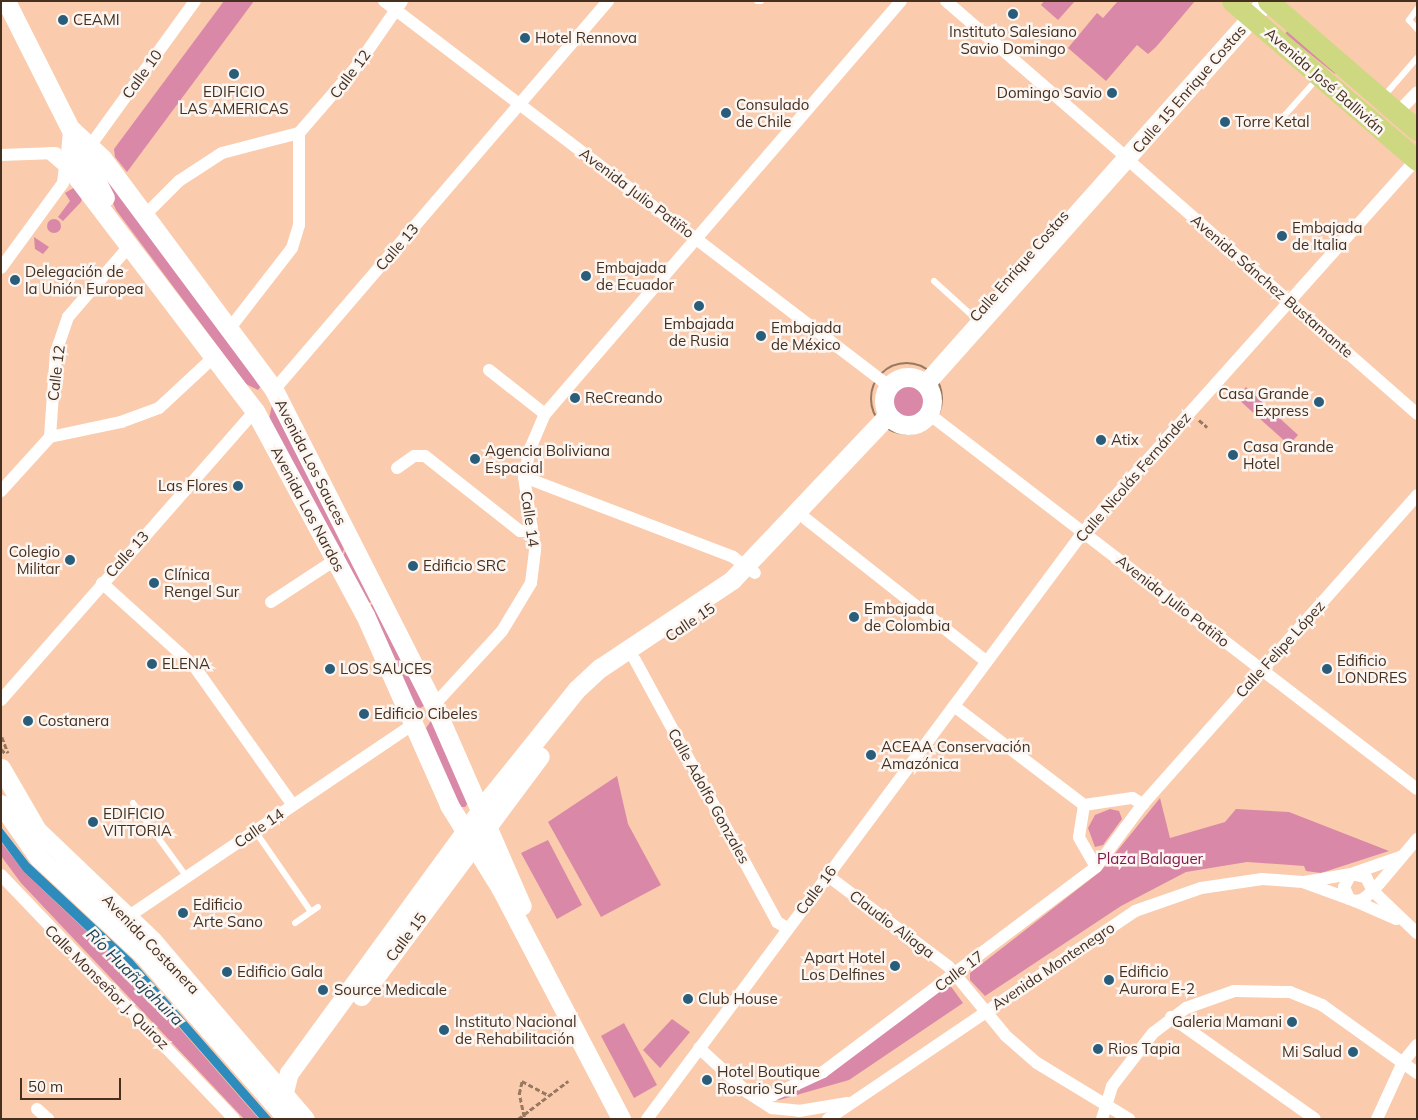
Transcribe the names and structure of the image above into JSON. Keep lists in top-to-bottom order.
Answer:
{
  "streets": {
    "main road": ["Avenida José Ballivián"],
    "street": [
      "Calle 10",
      "Calle 12",
      "Calle 15 Enrique Costas",
      "Avenida Julio Patiño",
      "Calle 13",
      "Calle Enrique Costas",
      "Avenida Sánchez Bustamante",
      "Avenida Los Sauces",
      "Calle Nicolás Fernández",
      "Avenida Los Nardos",
      "Calle 14",
      "Calle 15",
      "Calle Felipe López",
      "Calle Adolfo Gonzales",
      "Calle 16",
      "Claudio Aliaga",
      "Avenida Costanera",
      "Avenida Montenegro",
      "Calle 17",
      "Calle Monseñor J. Quiroz"
    ]
  },
  "crossings": [
    ["Calle 10", "Avenida Los Sauces"],
    ["Calle 12", "Avenida Julio Patiño"],
    ["Calle 12", "Avenida Los Nardos"],
    ["Avenida José Ballivián", "Calle 15 Enrique Costas"],
    ["Avenida José Ballivián", "Calle Nicolás Fernández"],
    ["Calle 15 Enrique Costas", "Calle Enrique Costas"],
    ["Calle 15 Enrique Costas", "Avenida Sánchez Bustamante"],
    ["Avenida Julio Patiño", "Calle 13"],
    ["Avenida Julio Patiño", "Calle Enrique Costas"],
    ["Avenida Julio Patiño", "Calle Nicolás Fernández"],
    ["Avenida Julio Patiño", "Calle 14"],
    ["Avenida Julio Patiño", "Calle 15"],
    ["Avenida Julio Patiño", "Calle Felipe López"],
    ["Calle 13", "Avenida Los Sauces"],
    ["Calle 13", "Avenida Los Nardos"],
    ["Calle Enrique Costas", "Avenida Sánchez Bustamante"],
    ["Calle Enrique Costas", "Calle 15"],
    ["Avenida Sánchez Bustamante", "Calle Nicolás Fernández"],
    ["Avenida Los Sauces", "Avenida Los Nardos"],
    ["Avenida Los Sauces", "Calle 14"],
    ["Avenida Los Sauces", "Calle 15"],
    ["Calle Nicolás Fernández", "Calle 16"],
    ["Avenida Los Nardos", "Calle 14"],
    ["Avenida Los Nardos", "Calle 15"],
    ["Calle 14", "Avenida Costanera"],
    ["Calle 15", "Calle Adolfo Gonzales"],
    ["Calle 15", "Avenida Costanera"],
    ["Calle Felipe López", "Calle 17"],
    ["Calle Adolfo Gonzales", "Calle 16"],
    ["Calle 16", "Claudio Aliaga"],
    ["Claudio Aliaga", "Avenida Montenegro"],
    ["Claudio Aliaga", "Calle 17"]
  ],
  "water": ["Río Huañajahuira"],
  "parks": ["Plaza Balaguer"],
  "places": [
    "Instituto Salesiano Savio Domingo",
    "CEAMI",
    "Hotel Rennova",
    "EDIFICIO LAS AMERICAS",
    "Domingo Savio",
    "Consulado de Chile",
    "Torre Ketal",
    "Embajada de Italia",
    "Embajada de Ecuador",
    "Delegación de la Unión Europea",
    "Embajada de Rusia",
    "Embajada de México",
    "ReCreando",
    "Casa Grande Express",
    "Atix",
    "Casa Grande Hotel",
    "Agencia Boliviana Espacial",
    "Las Flores",
    "Colegio Militar",
    "Edificio SRC",
    "Clínica Rengel Sur",
    "Embajada de Colombia",
    "ELENA",
    "LOS SAUCES",
    "Edificio LONDRES",
    "Edificio Cibeles",
    "Costanera",
    "ACEAA Conservación Amazónica",
    "EDIFICIO VITTORIA",
    "Edificio Arte Sano",
    "Apart Hotel Los Delfines",
    "Edificio Gala",
    "Edificio Aurora E-2",
    "Source Medicale",
    "Club House",
    "Galeria Mamani",
    "Instituto Nacional de Rehabilitación",
    "Rios Tapia",
    "Mi Salud",
    "Hotel Boutique Rosario Sur"
  ],
  "scale_bar": "50 m"
}
